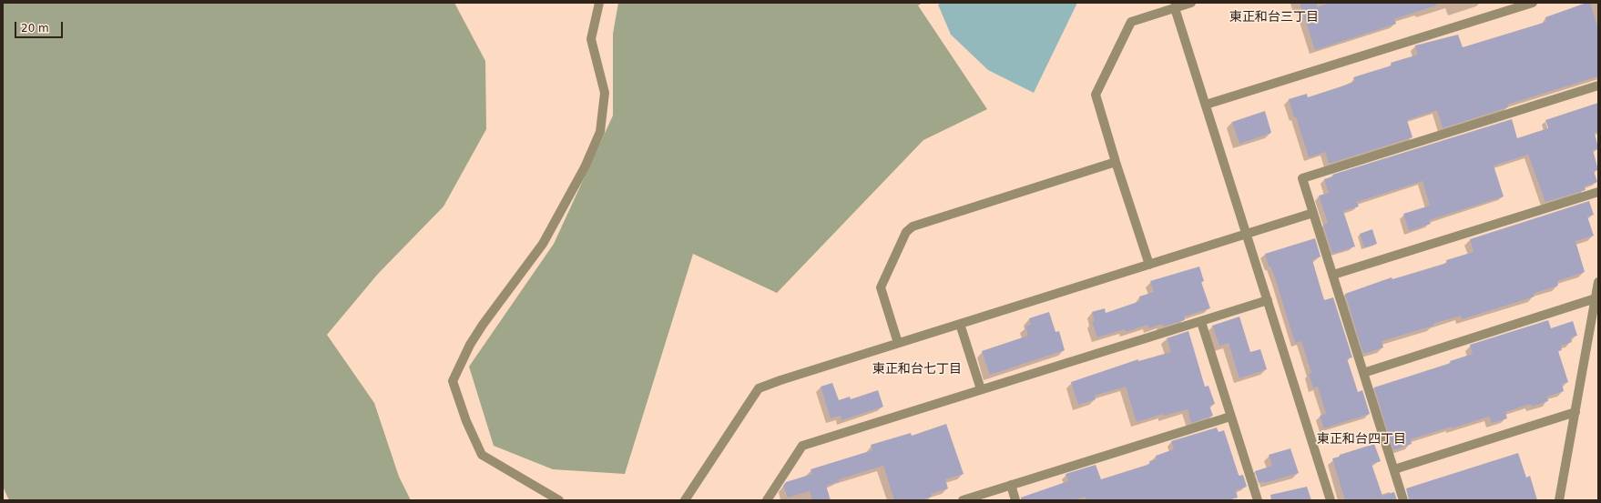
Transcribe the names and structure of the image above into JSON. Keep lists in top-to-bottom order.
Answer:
{
  "districts": ["東正和台三丁目", "東正和台七丁目", "東正和台四丁目"],
  "scale_bar": "20 m"
}
